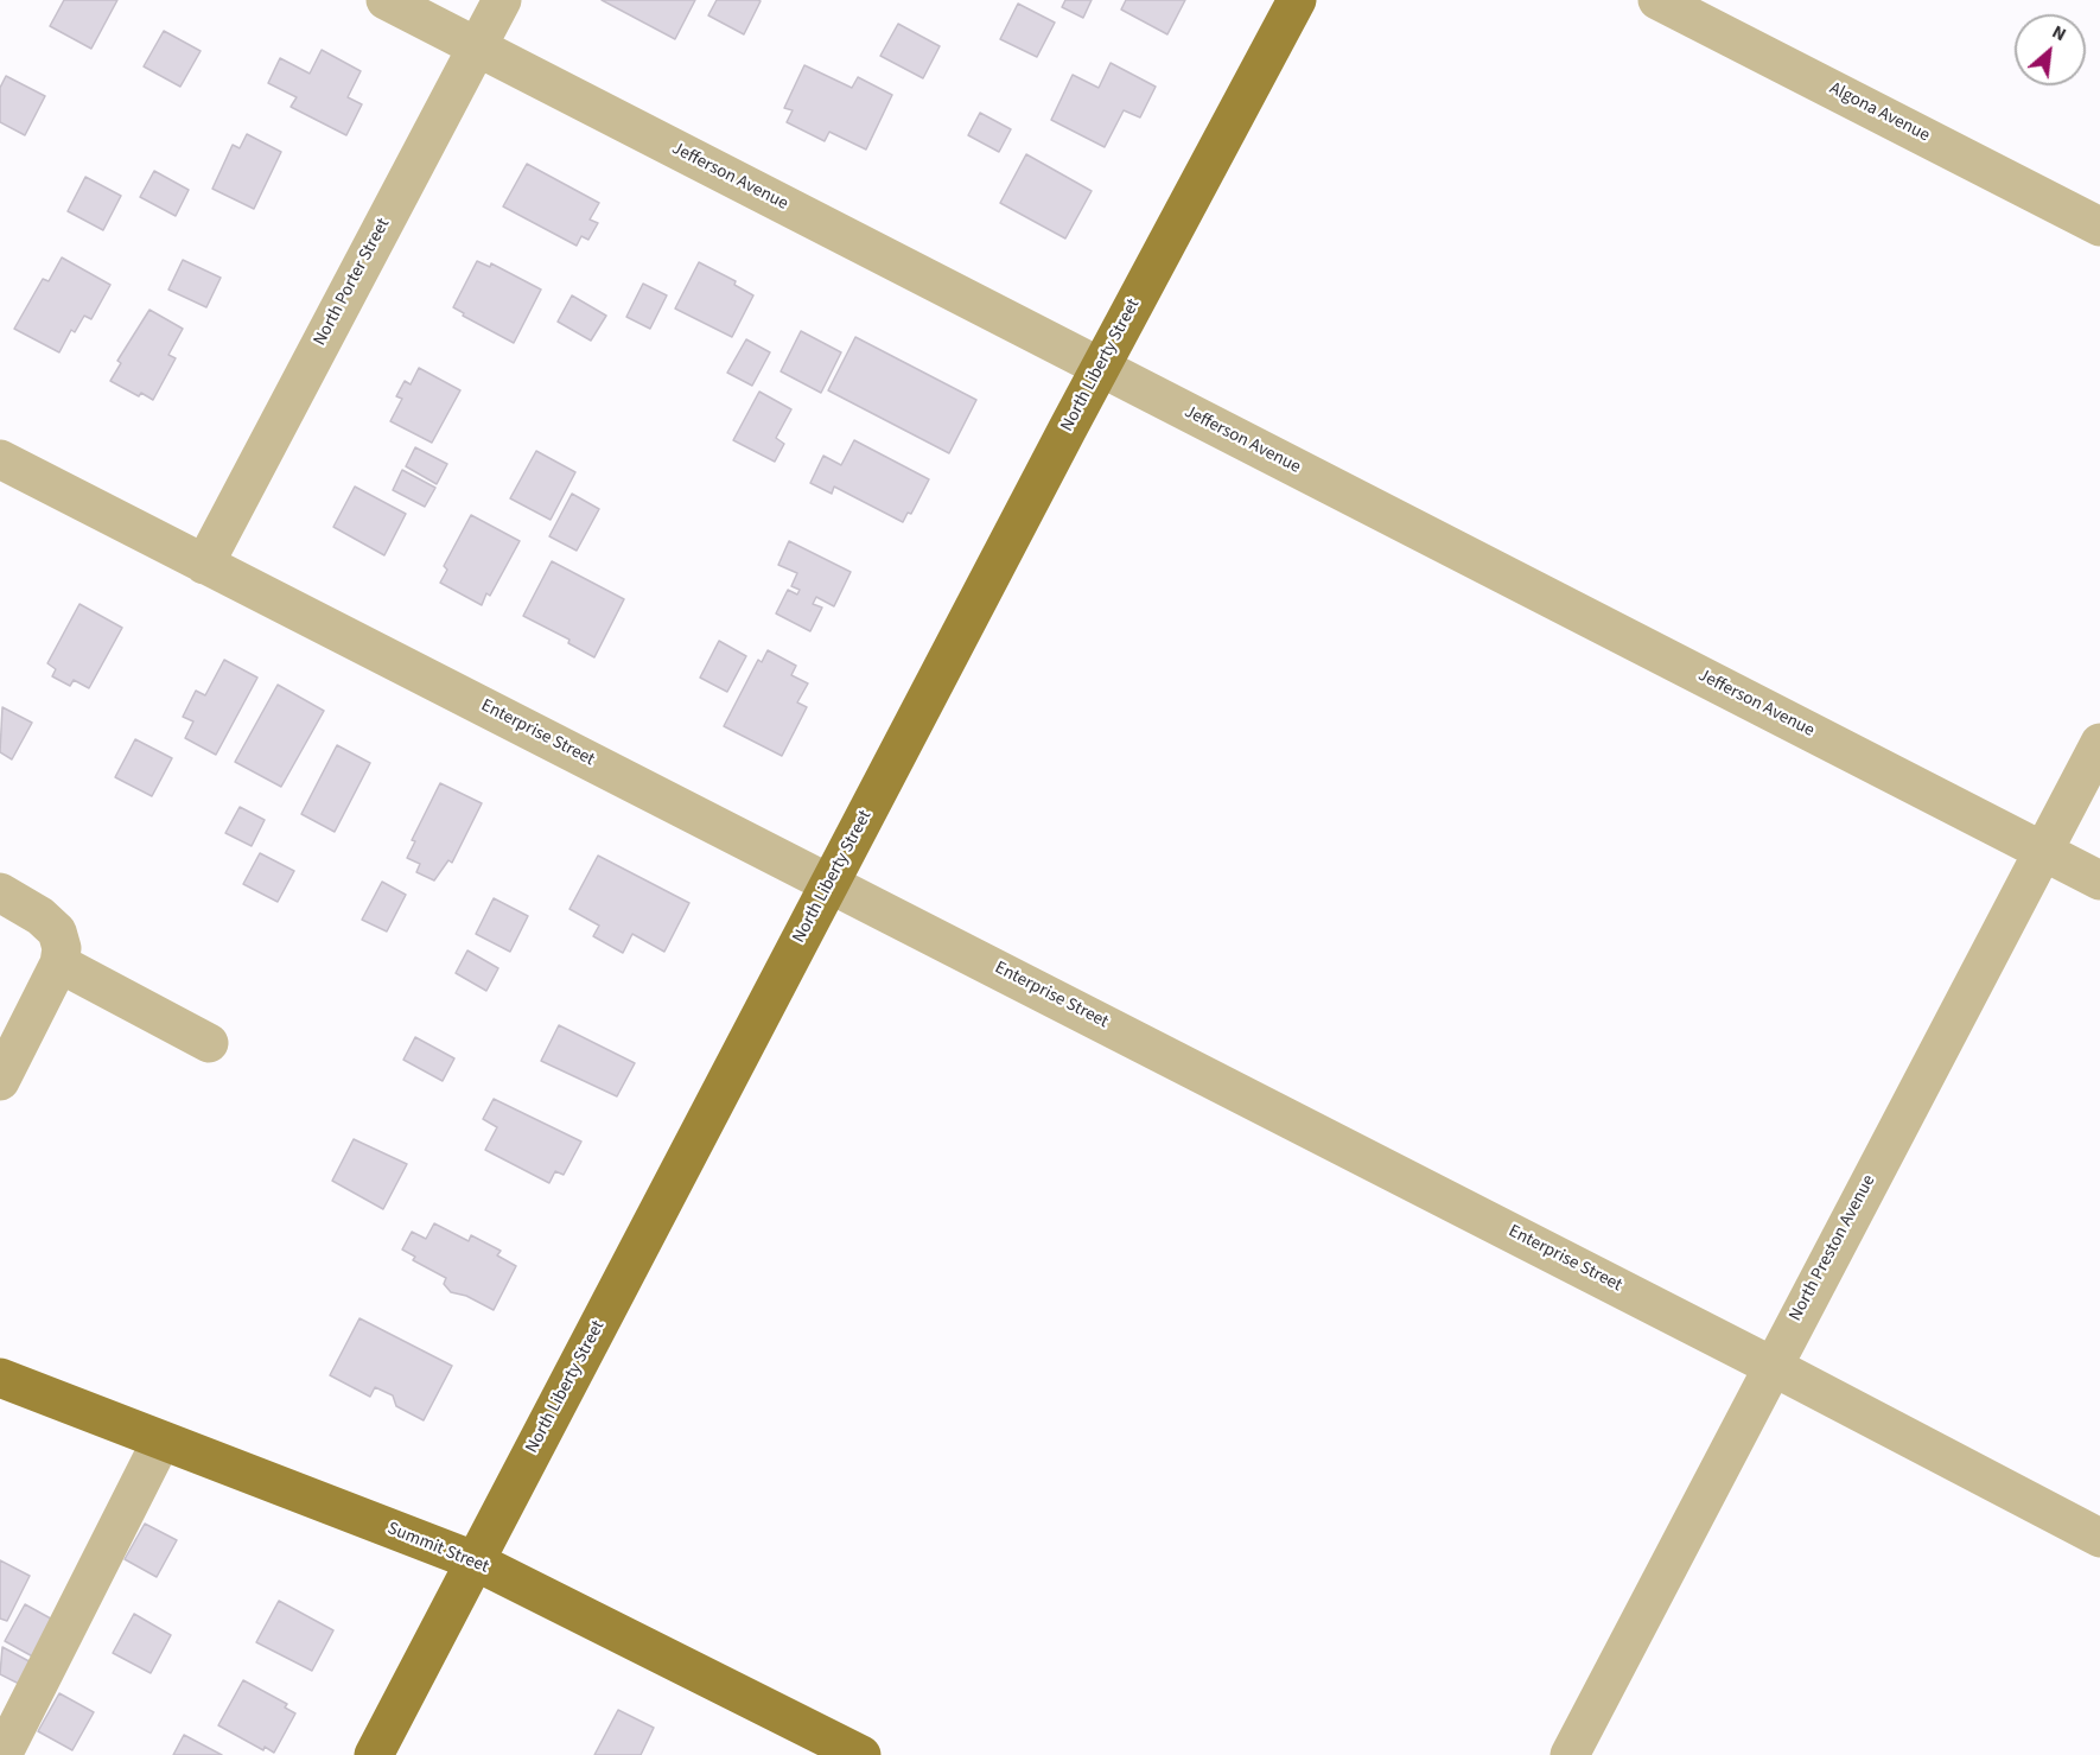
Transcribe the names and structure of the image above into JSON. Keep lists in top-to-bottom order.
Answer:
{
  "streets": {
    "main road": ["North Liberty Street", "Summit Street"],
    "street": [
      "Algona Avenue",
      "Jefferson Avenue",
      "North Porter Street",
      "Enterprise Street",
      "North Preston Avenue"
    ]
  },
  "crossings": [
    ["Jefferson Avenue", "North Porter Street"],
    ["Jefferson Avenue", "North Liberty Street"],
    ["Jefferson Avenue", "North Preston Avenue"],
    ["North Porter Street", "Enterprise Street"],
    ["North Liberty Street", "Enterprise Street"],
    ["North Liberty Street", "Summit Street"],
    ["Enterprise Street", "North Preston Avenue"]
  ],
  "north": "top right"
}
